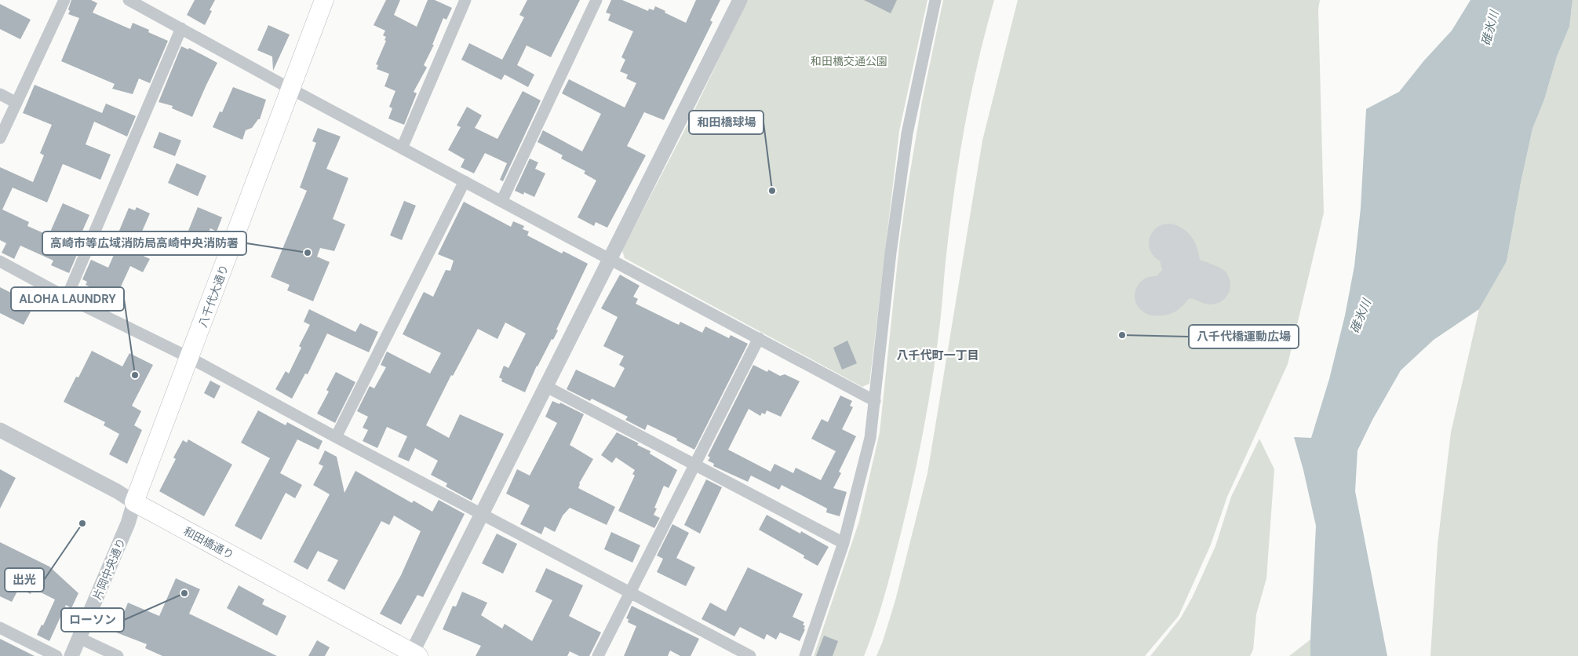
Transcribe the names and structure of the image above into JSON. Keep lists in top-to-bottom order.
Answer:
{
  "streets": {
    "main road": ["八千代大通り", "和田橋通り"],
    "street": ["片岡中央通り"]
  },
  "crossings": [
    ["八千代大通り", "和田橋通り"],
    ["八千代大通り", "片岡中央通り"],
    ["和田橋通り", "片岡中央通り"]
  ],
  "districts": ["八千代町一丁目"],
  "water": ["碓氷川"],
  "parks": ["和田橋交通公園"],
  "places": [
    "和田橋球場",
    "高崎市等広域消防局高崎中央消防署",
    "八千代橋運動広場",
    "ALOHA LAUNDRY",
    "出光",
    "ローソン"
  ]
}
